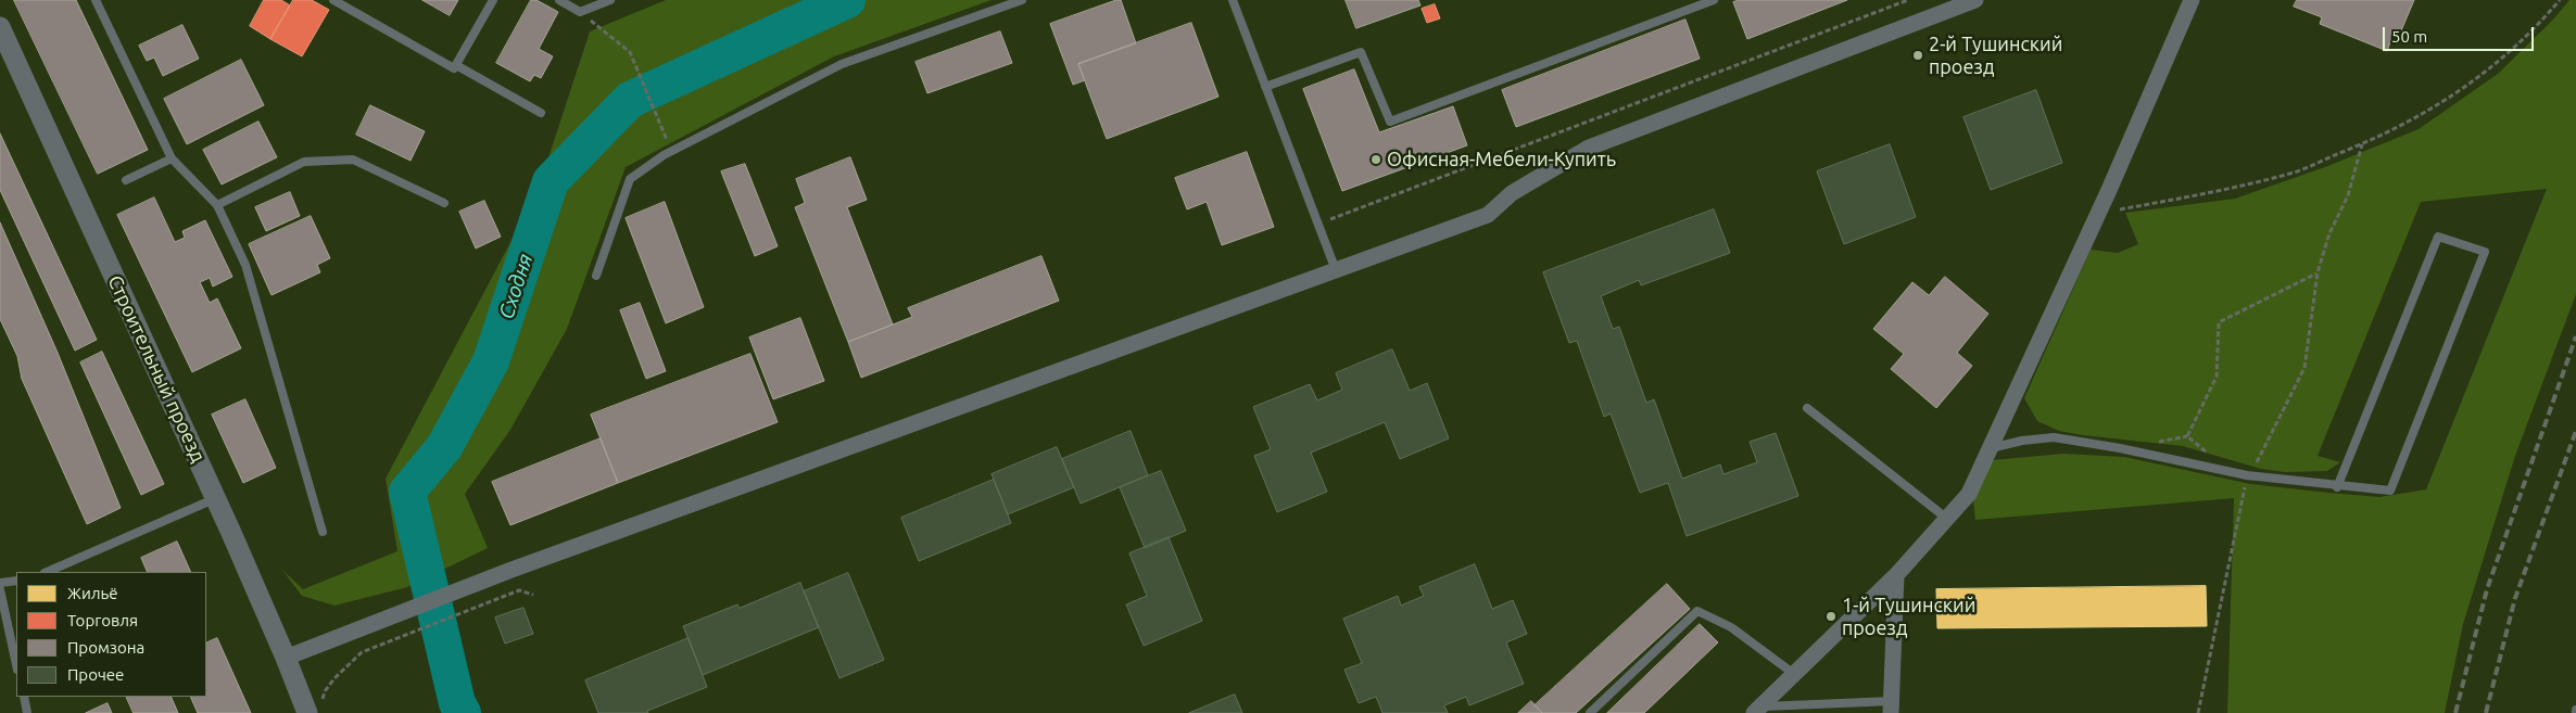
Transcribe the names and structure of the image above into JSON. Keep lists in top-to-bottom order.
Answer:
{
  "streets": {
    "street": ["Строительный проезд"]
  },
  "water": ["Сходня"],
  "places": ["2-й Тушинский проезд", "Офисная-Мебели-Купить", "1-й Тушинский проезд"],
  "legend": [
    "Жильё",
    "Торговля",
    "Промзона",
    "Прочее"
  ],
  "scale_bar": "50 m"
}
